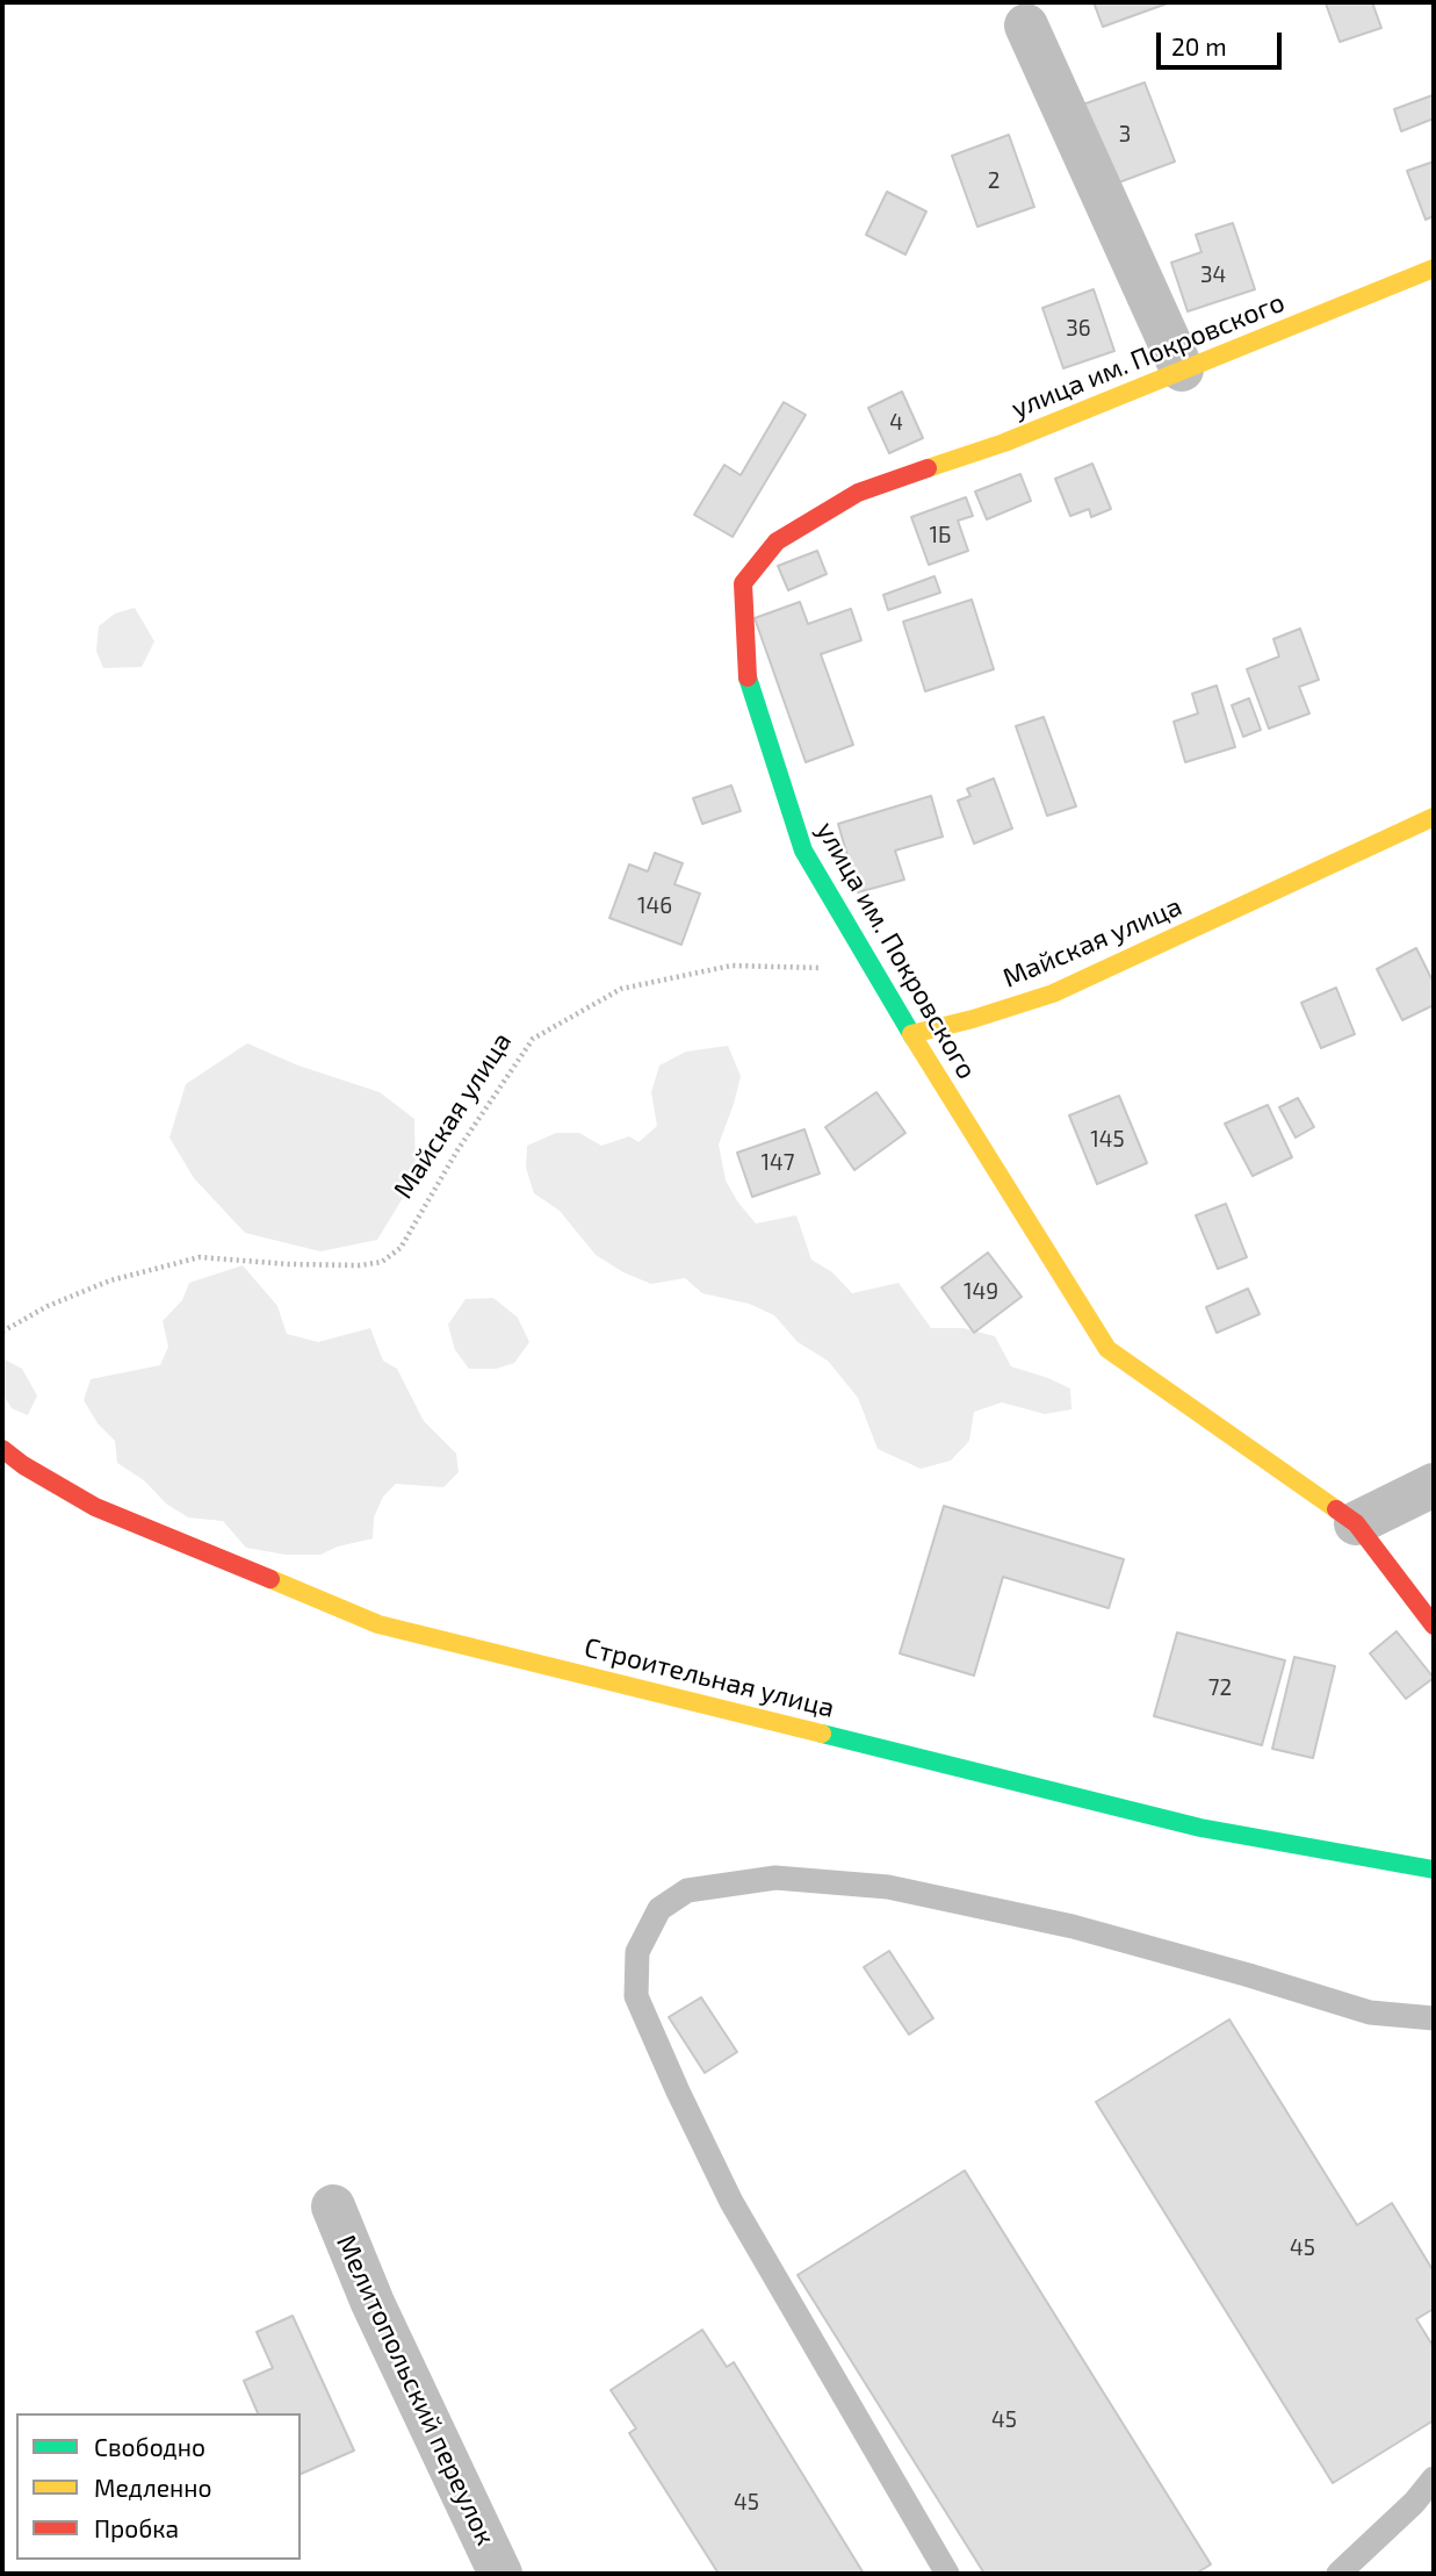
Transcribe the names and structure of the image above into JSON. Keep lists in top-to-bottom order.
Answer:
{
  "streets": {
    "street": [
      "улица им. Покровского",
      "Майская улица",
      "Строительная улица",
      "Мелитопольский переулок"
    ]
  },
  "crossings": [
    ["улица им. Покровского", "Майская улица"]
  ],
  "house_numbers": [
    "3",
    "2",
    "34",
    "36",
    "4",
    "1Б",
    "146",
    "145",
    "147",
    "149",
    "72",
    "45",
    "45",
    "45"
  ],
  "legend": ["Свободно", "Медленно", "Пробка"],
  "scale_bar": "20 m"
}
